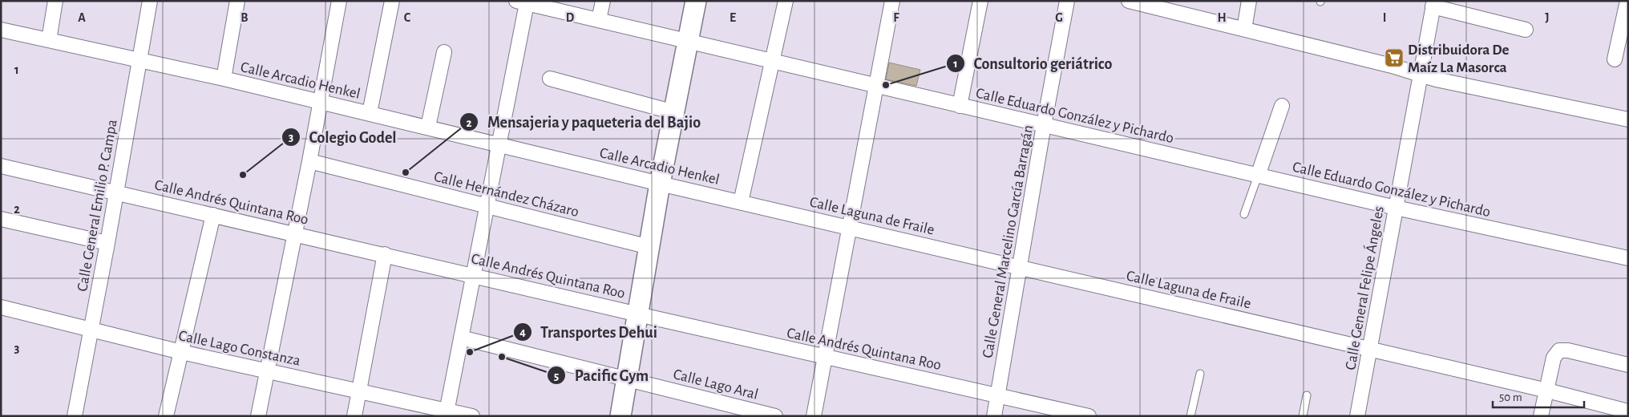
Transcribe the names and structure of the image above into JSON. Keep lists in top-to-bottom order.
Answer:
{
  "streets": {
    "street": [
      "Calle Arcadio Henkel",
      "Calle Eduardo González y Pichardo",
      "Calle Hernández Cházaro",
      "Calle Andrés Quintana Roo",
      "Calle General Emilio P. Campa",
      "Calle Laguna de Fraile",
      "Calle General Marcelino García Barragán",
      "Calle General Felipe Ángeles",
      "Calle Lago Constanza",
      "Calle Lago Aral"
    ]
  },
  "crossings": [
    ["Calle Arcadio Henkel", "Calle General Emilio P. Campa"],
    ["Calle Arcadio Henkel", "Calle Laguna de Fraile"],
    ["Calle Eduardo González y Pichardo", "Calle General Marcelino García Barragán"],
    ["Calle Eduardo González y Pichardo", "Calle General Felipe Ángeles"],
    ["Calle Andrés Quintana Roo", "Calle General Emilio P. Campa"],
    ["Calle Andrés Quintana Roo", "Calle General Marcelino García Barragán"],
    ["Calle General Emilio P. Campa", "Calle Lago Constanza"],
    ["Calle Laguna de Fraile", "Calle General Marcelino García Barragán"],
    ["Calle Laguna de Fraile", "Calle General Felipe Ángeles"]
  ],
  "places": {
    "supermarket": ["Distribuidora De Maíz La Masorca"],
    "other": [
      "Consultorio geriátrico",
      "Mensajeria y paqueteria del Bajio",
      "Colegio Godel",
      "Transportes Dehui",
      "Pacific Gym"
    ]
  },
  "scale_bar": "50 m",
  "grid": {
    "columns": [
      "A",
      "B",
      "C",
      "D",
      "E",
      "F",
      "G",
      "H",
      "I",
      "J"
    ],
    "rows": ["1", "2", "3"]
  }
}
